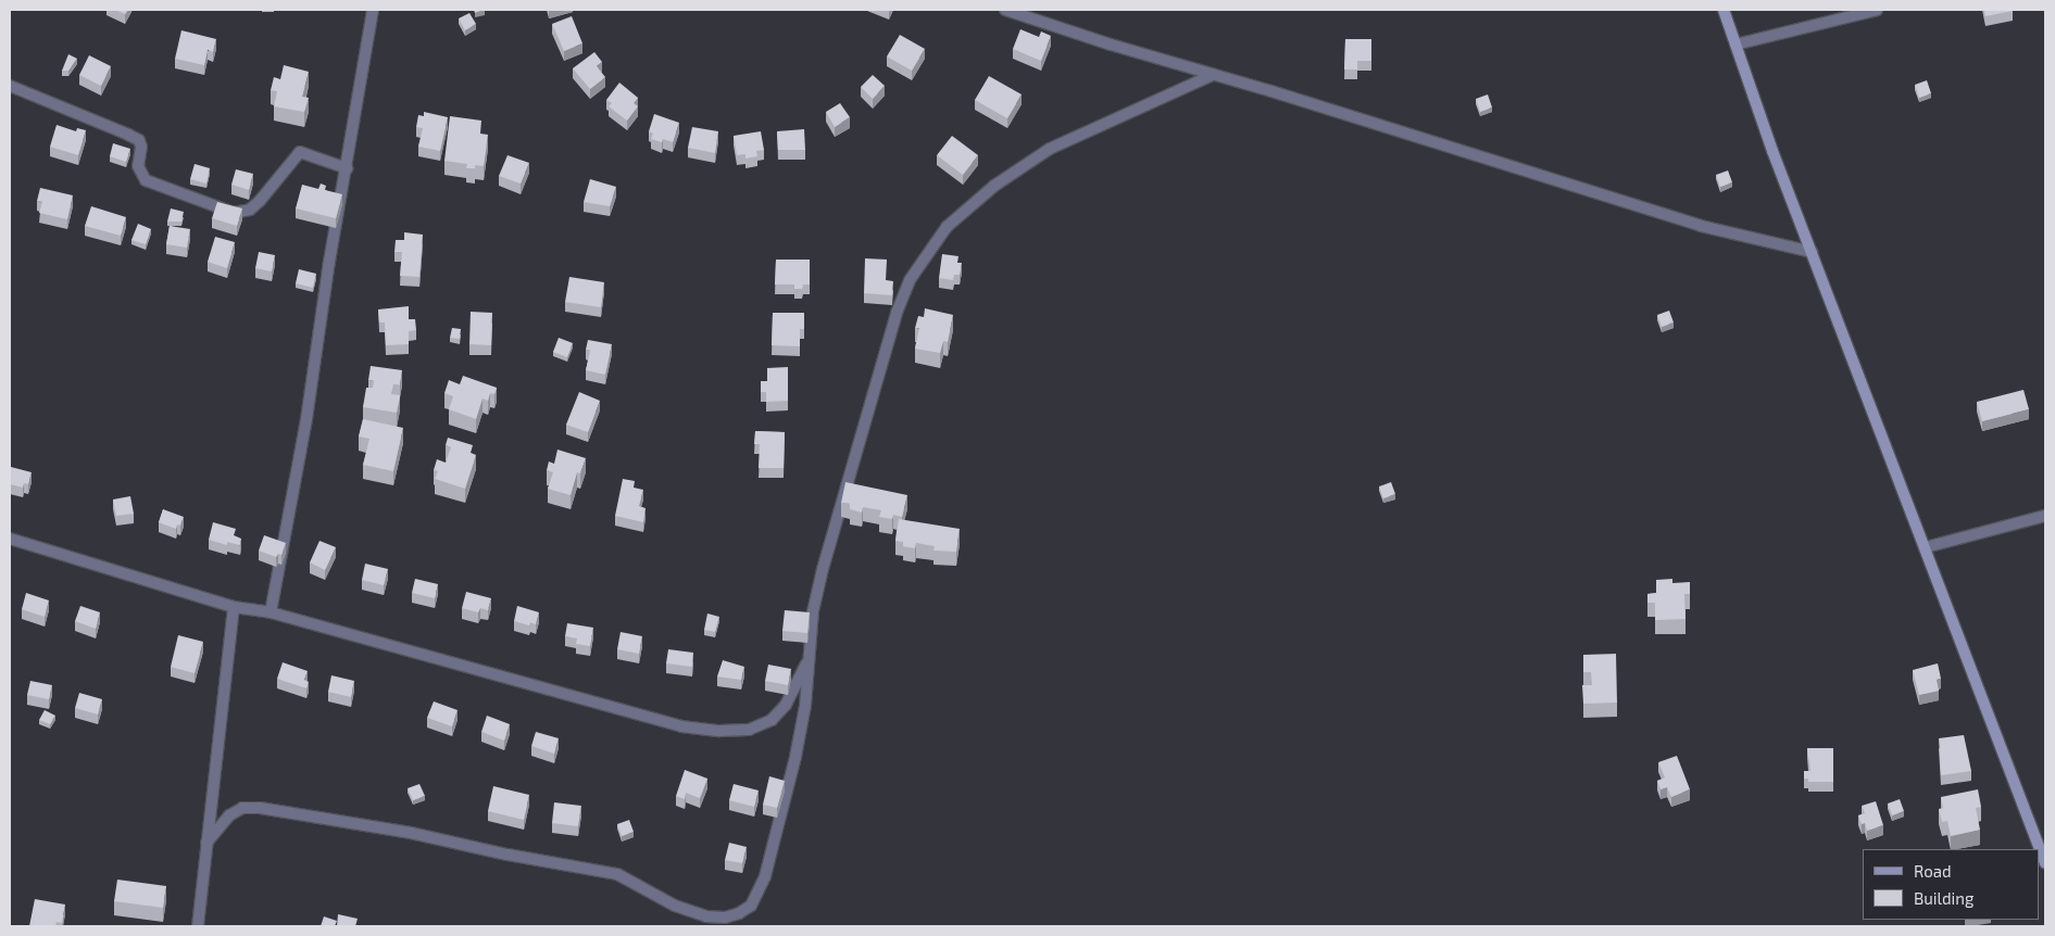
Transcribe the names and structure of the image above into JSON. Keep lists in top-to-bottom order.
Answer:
{
  "legend": ["Road", "Building"]
}
